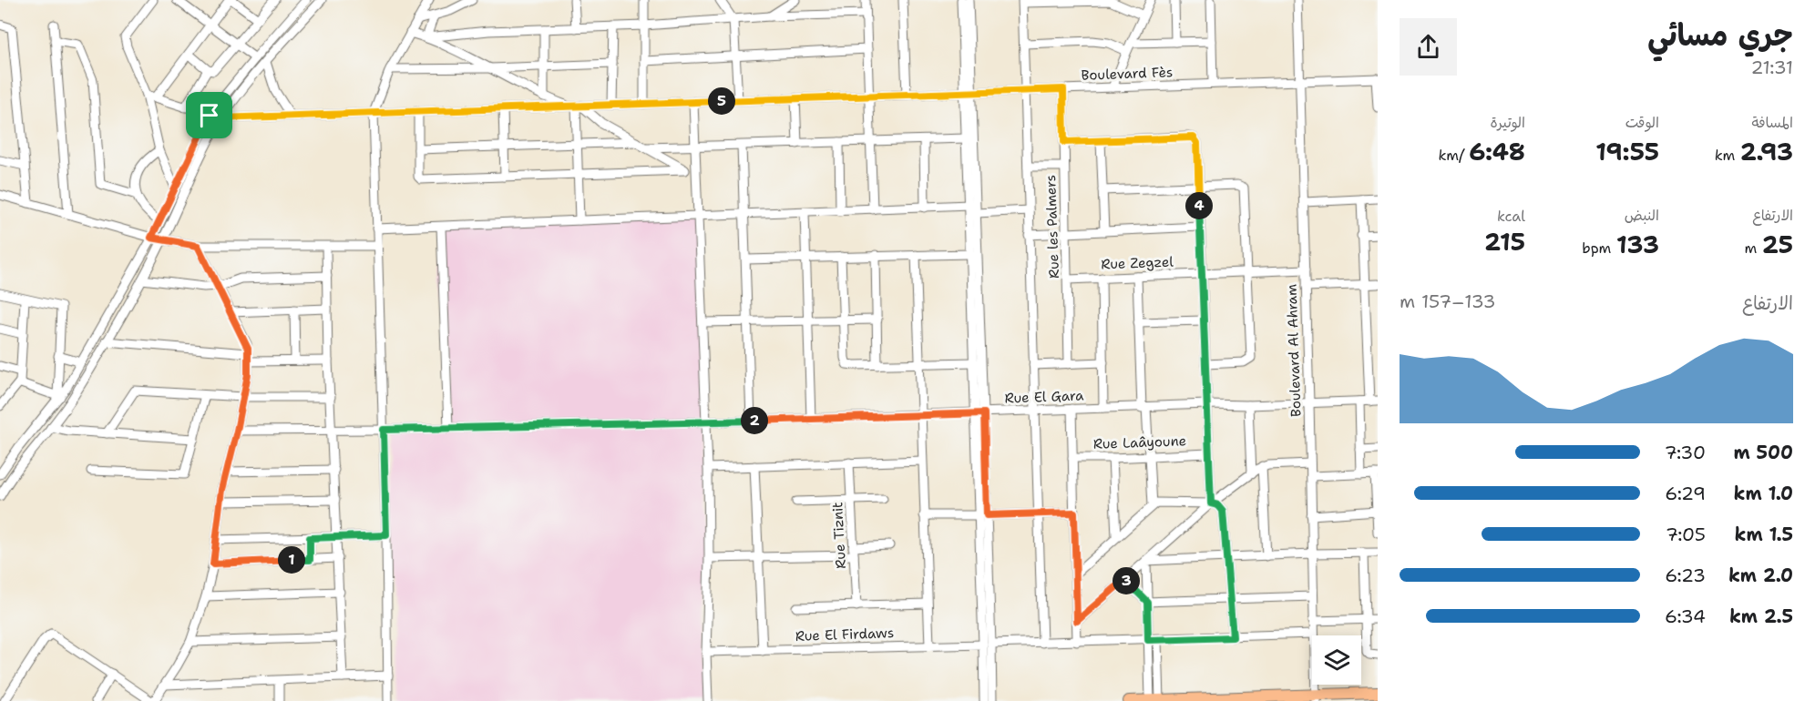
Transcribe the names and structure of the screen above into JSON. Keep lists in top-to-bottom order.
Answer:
{
  "streets": {
    "street": [
      "Boulevard Fès",
      "Rue les Palmers",
      "Rue Zegzel",
      "Boulevard Al Ahram",
      "Rue El Gara",
      "Rue Laâyoune",
      "Rue Tiznit",
      "Rue El Firdaws"
    ]
  },
  "crossings": [
    ["Boulevard Fès", "Rue les Palmers"],
    ["Boulevard Fès", "Boulevard Al Ahram"],
    ["Rue les Palmers", "Rue Zegzel"],
    ["Rue Zegzel", "Boulevard Al Ahram"],
    ["Boulevard Al Ahram", "Rue El Gara"],
    ["Boulevard Al Ahram", "Rue El Firdaws"]
  ],
  "page": {
    "heading": ["جري مسائي", "21:31"],
    "pins": [
      "5",
      "4",
      "2",
      "1",
      "3"
    ],
    "stats": [
      ["المسافة", "2.93 km"],
      ["الوقت", "19:55"],
      ["الوتيرة", "6:48 /km"],
      ["الارتفاع", "25 m"],
      ["النبض", "133 bpm"],
      ["kcal", "215"]
    ],
    "chart": ["الارتفاع", "133–157 m"],
    "list": [
      {
        "name": "500 m",
        "note": "7:30"
      },
      {
        "name": "1.0 km",
        "note": "6:29"
      },
      {
        "name": "1.5 km",
        "note": "7:05"
      },
      {
        "name": "2.0 km",
        "note": "6:23"
      },
      {
        "name": "2.5 km",
        "note": "6:34"
      }
    ]
  }
}
